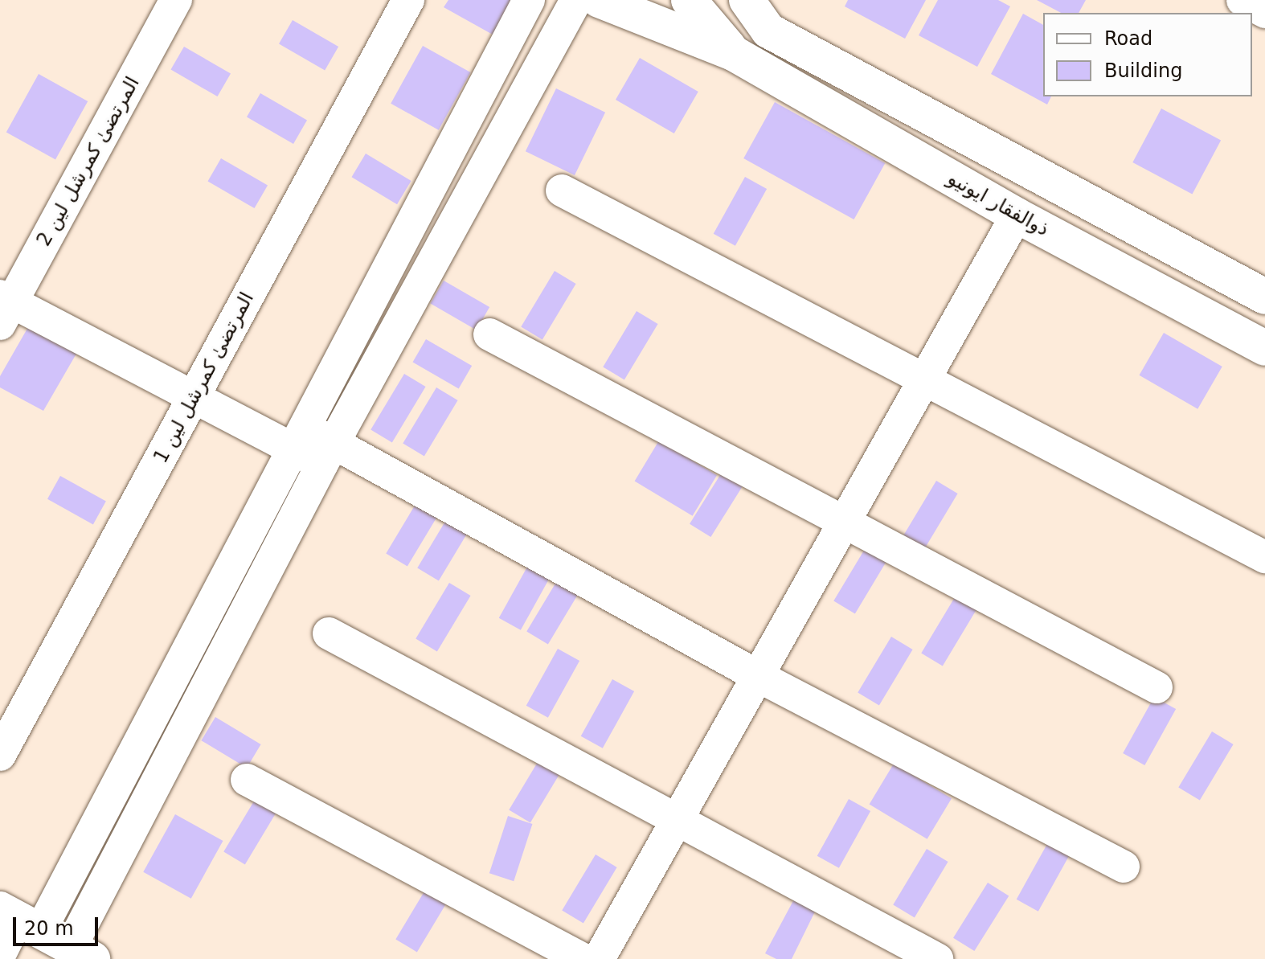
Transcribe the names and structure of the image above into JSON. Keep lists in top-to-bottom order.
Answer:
{
  "streets": {
    "street": ["المرتضیٰ کمرشل لین 2", "ذوالفقار ایونیو", "المرتضیٰ کمرشل لین 1"]
  },
  "legend": ["Road", "Building"],
  "scale_bar": "20 m"
}
